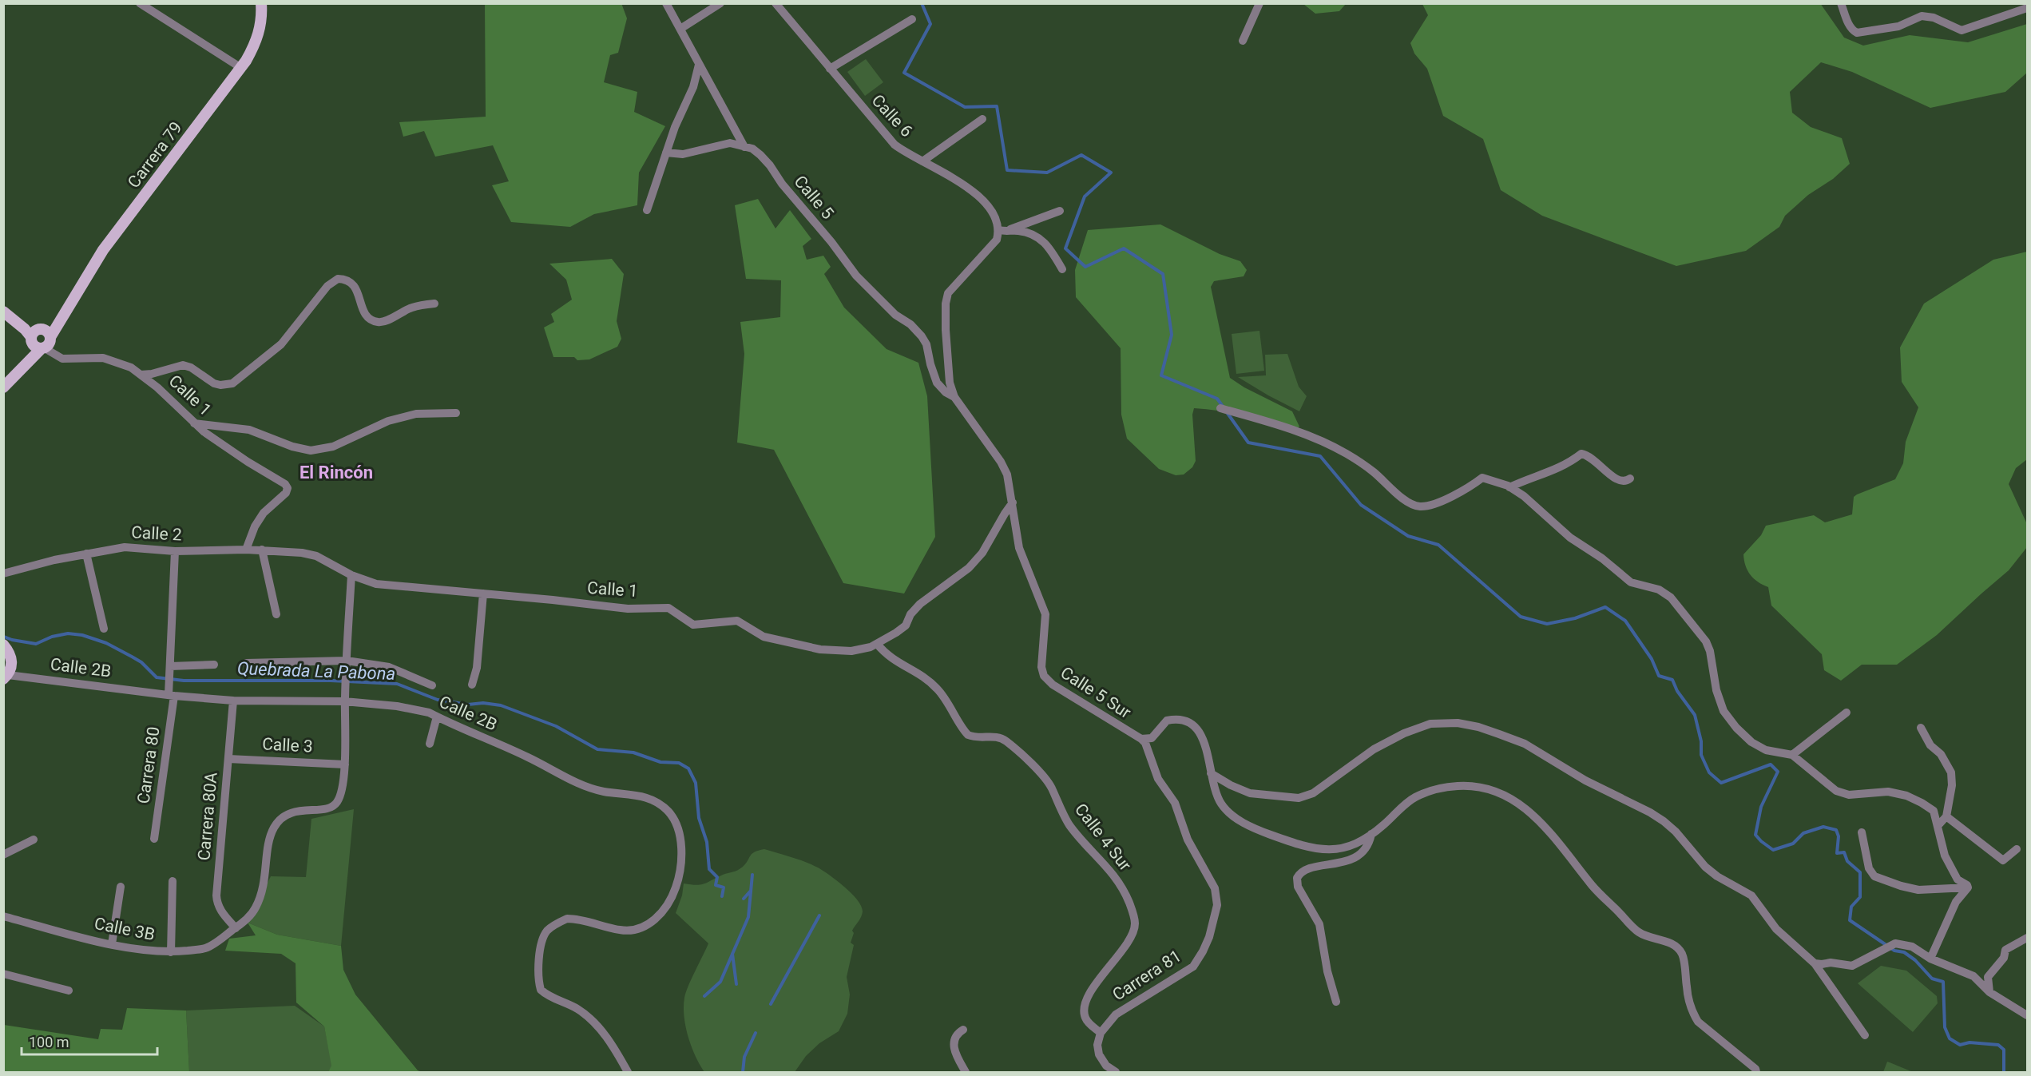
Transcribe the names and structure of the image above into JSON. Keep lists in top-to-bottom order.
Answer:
{
  "streets": {
    "main road": ["Carrera 79", "Calle 1"],
    "street": [
      "Calle 6",
      "Calle 5",
      "Calle 2",
      "Calle 2B",
      "Calle 5 Sur",
      "Calle 3",
      "Carrera 80",
      "Carrera 80A",
      "Calle 4 Sur",
      "Calle 3B",
      "Carrera 81"
    ]
  },
  "crossings": [
    ["Carrera 79", "Calle 1"],
    ["Calle 5", "Calle 5 Sur"],
    ["Calle 1", "Calle 2"],
    ["Calle 1", "Calle 5 Sur"],
    ["Calle 1", "Calle 4 Sur"],
    ["Calle 1", "Calle 3B"],
    ["Calle 2", "Carrera 80"],
    ["Calle 2B", "Carrera 80"],
    ["Calle 2B", "Carrera 80A"],
    ["Calle 2B", "Calle 3B"],
    ["Calle 5 Sur", "Carrera 81"],
    ["Calle 3", "Carrera 80A"],
    ["Calle 3", "Calle 3B"],
    ["Carrera 80A", "Calle 3B"],
    ["Calle 4 Sur", "Carrera 81"]
  ],
  "districts": ["El Rincón"],
  "water": ["Quebrada La Pabona"],
  "scale_bar": "100 m"
}
